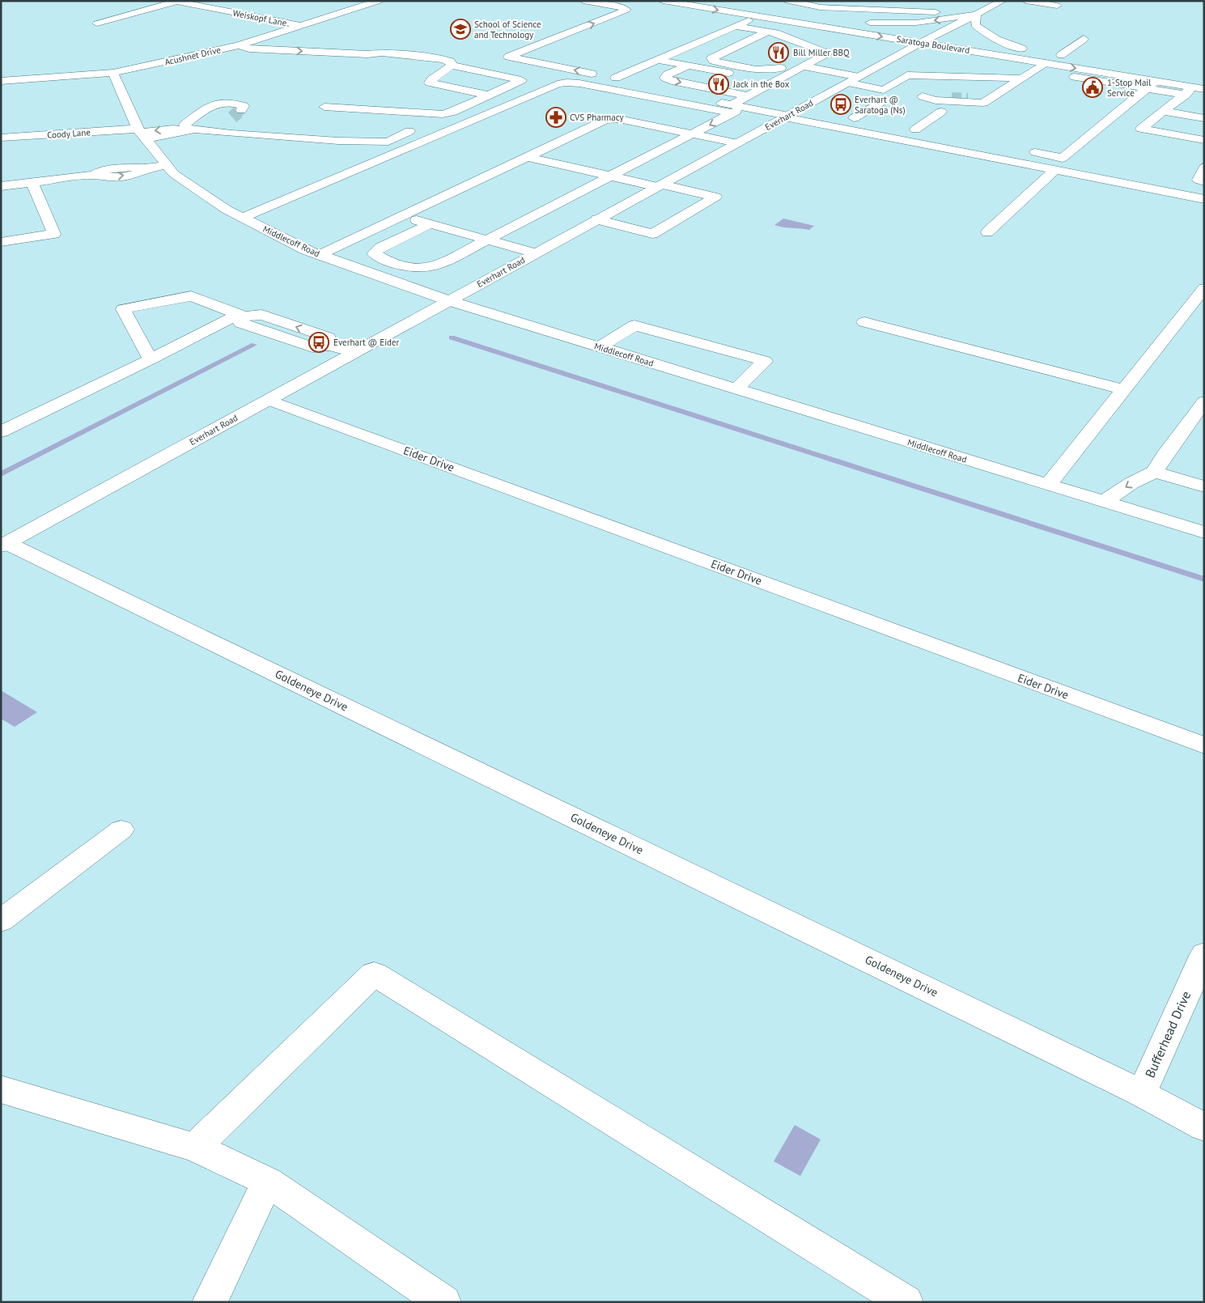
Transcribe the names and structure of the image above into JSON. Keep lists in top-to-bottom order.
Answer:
{
  "streets": {
    "street": [
      "Weiskopf Lane",
      "Saratoga Boulevard",
      "Acushnet Drive",
      "Everhart Road",
      "Coody Lane",
      "Middlecoff Road",
      "Eider Drive",
      "Goldeneye Drive",
      "Bufferhead Drive"
    ]
  },
  "crossings": [
    ["Weiskopf Lane", "Acushnet Drive"],
    ["Saratoga Boulevard", "Everhart Road"],
    ["Acushnet Drive", "Middlecoff Road"],
    ["Everhart Road", "Middlecoff Road"],
    ["Everhart Road", "Eider Drive"],
    ["Everhart Road", "Goldeneye Drive"],
    ["Coody Lane", "Middlecoff Road"],
    ["Goldeneye Drive", "Bufferhead Drive"]
  ],
  "places": {
    "school or university": ["School of Science and Technology"],
    "restaurant": ["Bill Miller BBQ", "Jack in the Box"],
    "public building": ["1-Stop Mail Service"],
    "bus stop": ["Everhart @ Saratoga (Ns)", "Everhart @ Eider"],
    "pharmacy": ["CVS Pharmacy"]
  }
}
